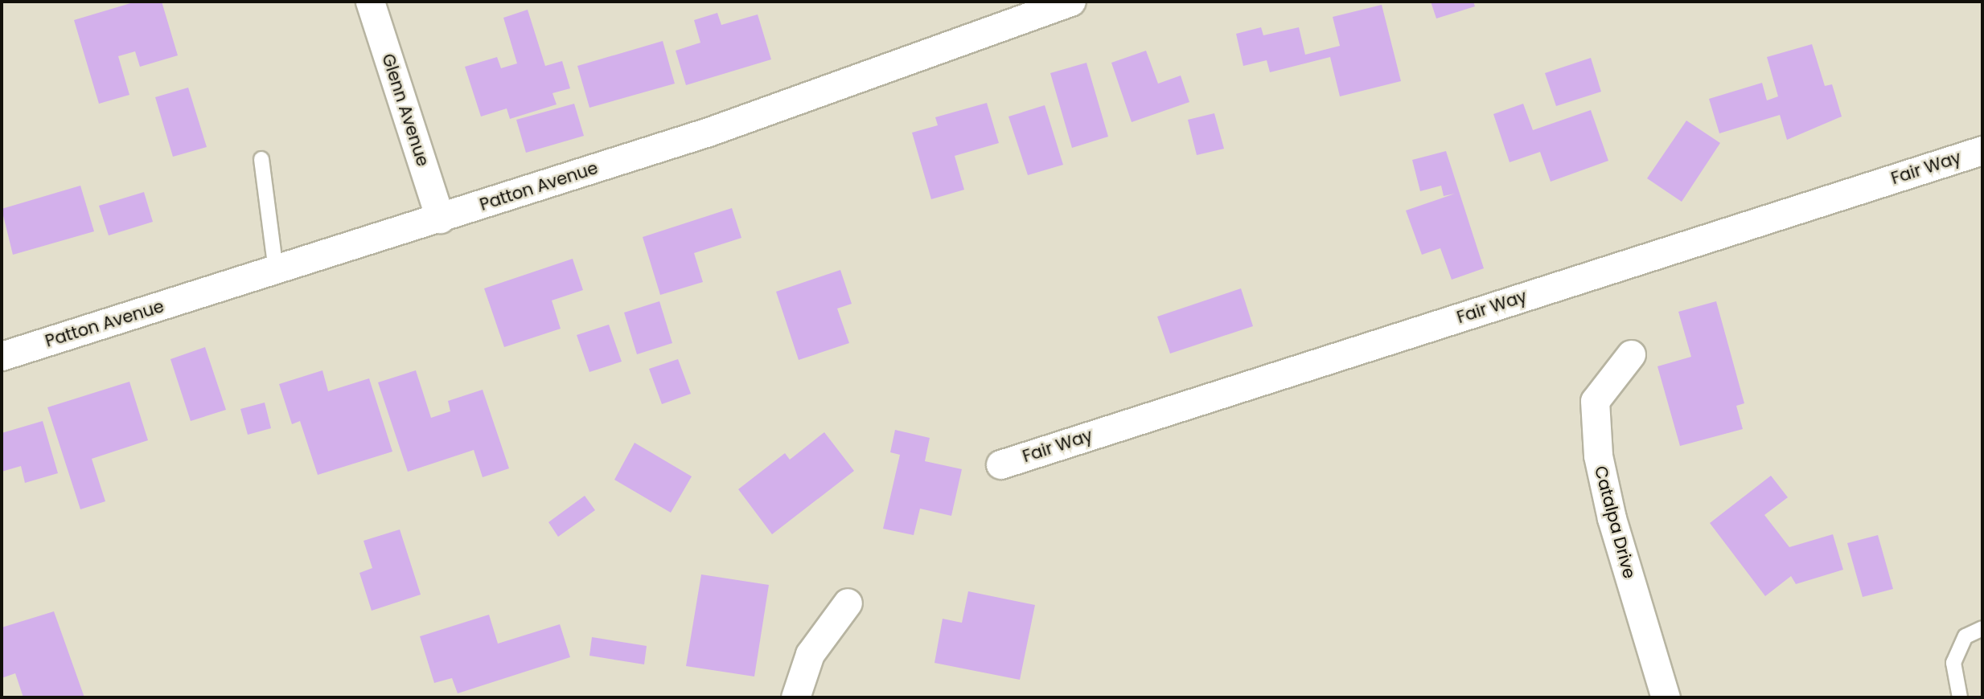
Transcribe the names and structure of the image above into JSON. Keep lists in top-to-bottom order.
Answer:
{
  "streets": {
    "street": [
      "Glenn Avenue",
      "Fair Way",
      "Patton Avenue",
      "Catalpa Drive"
    ]
  },
  "crossings": [
    ["Glenn Avenue", "Patton Avenue"]
  ]
}
